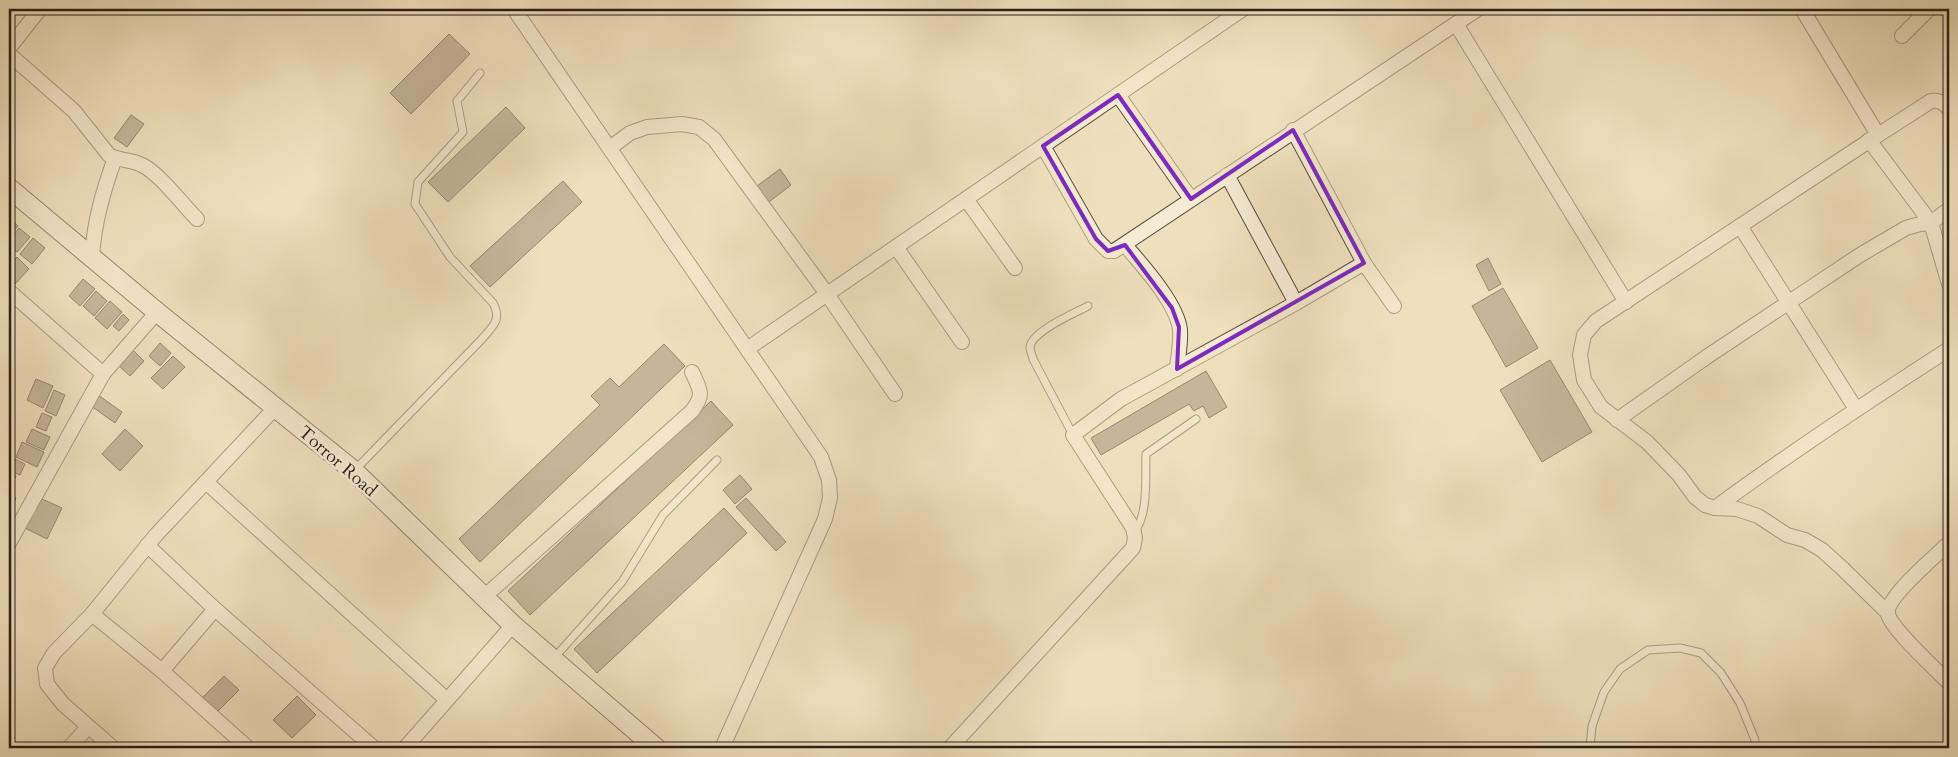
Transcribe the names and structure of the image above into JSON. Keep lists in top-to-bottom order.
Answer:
{
  "streets": {
    "street": ["Torror Road"]
  }
}
